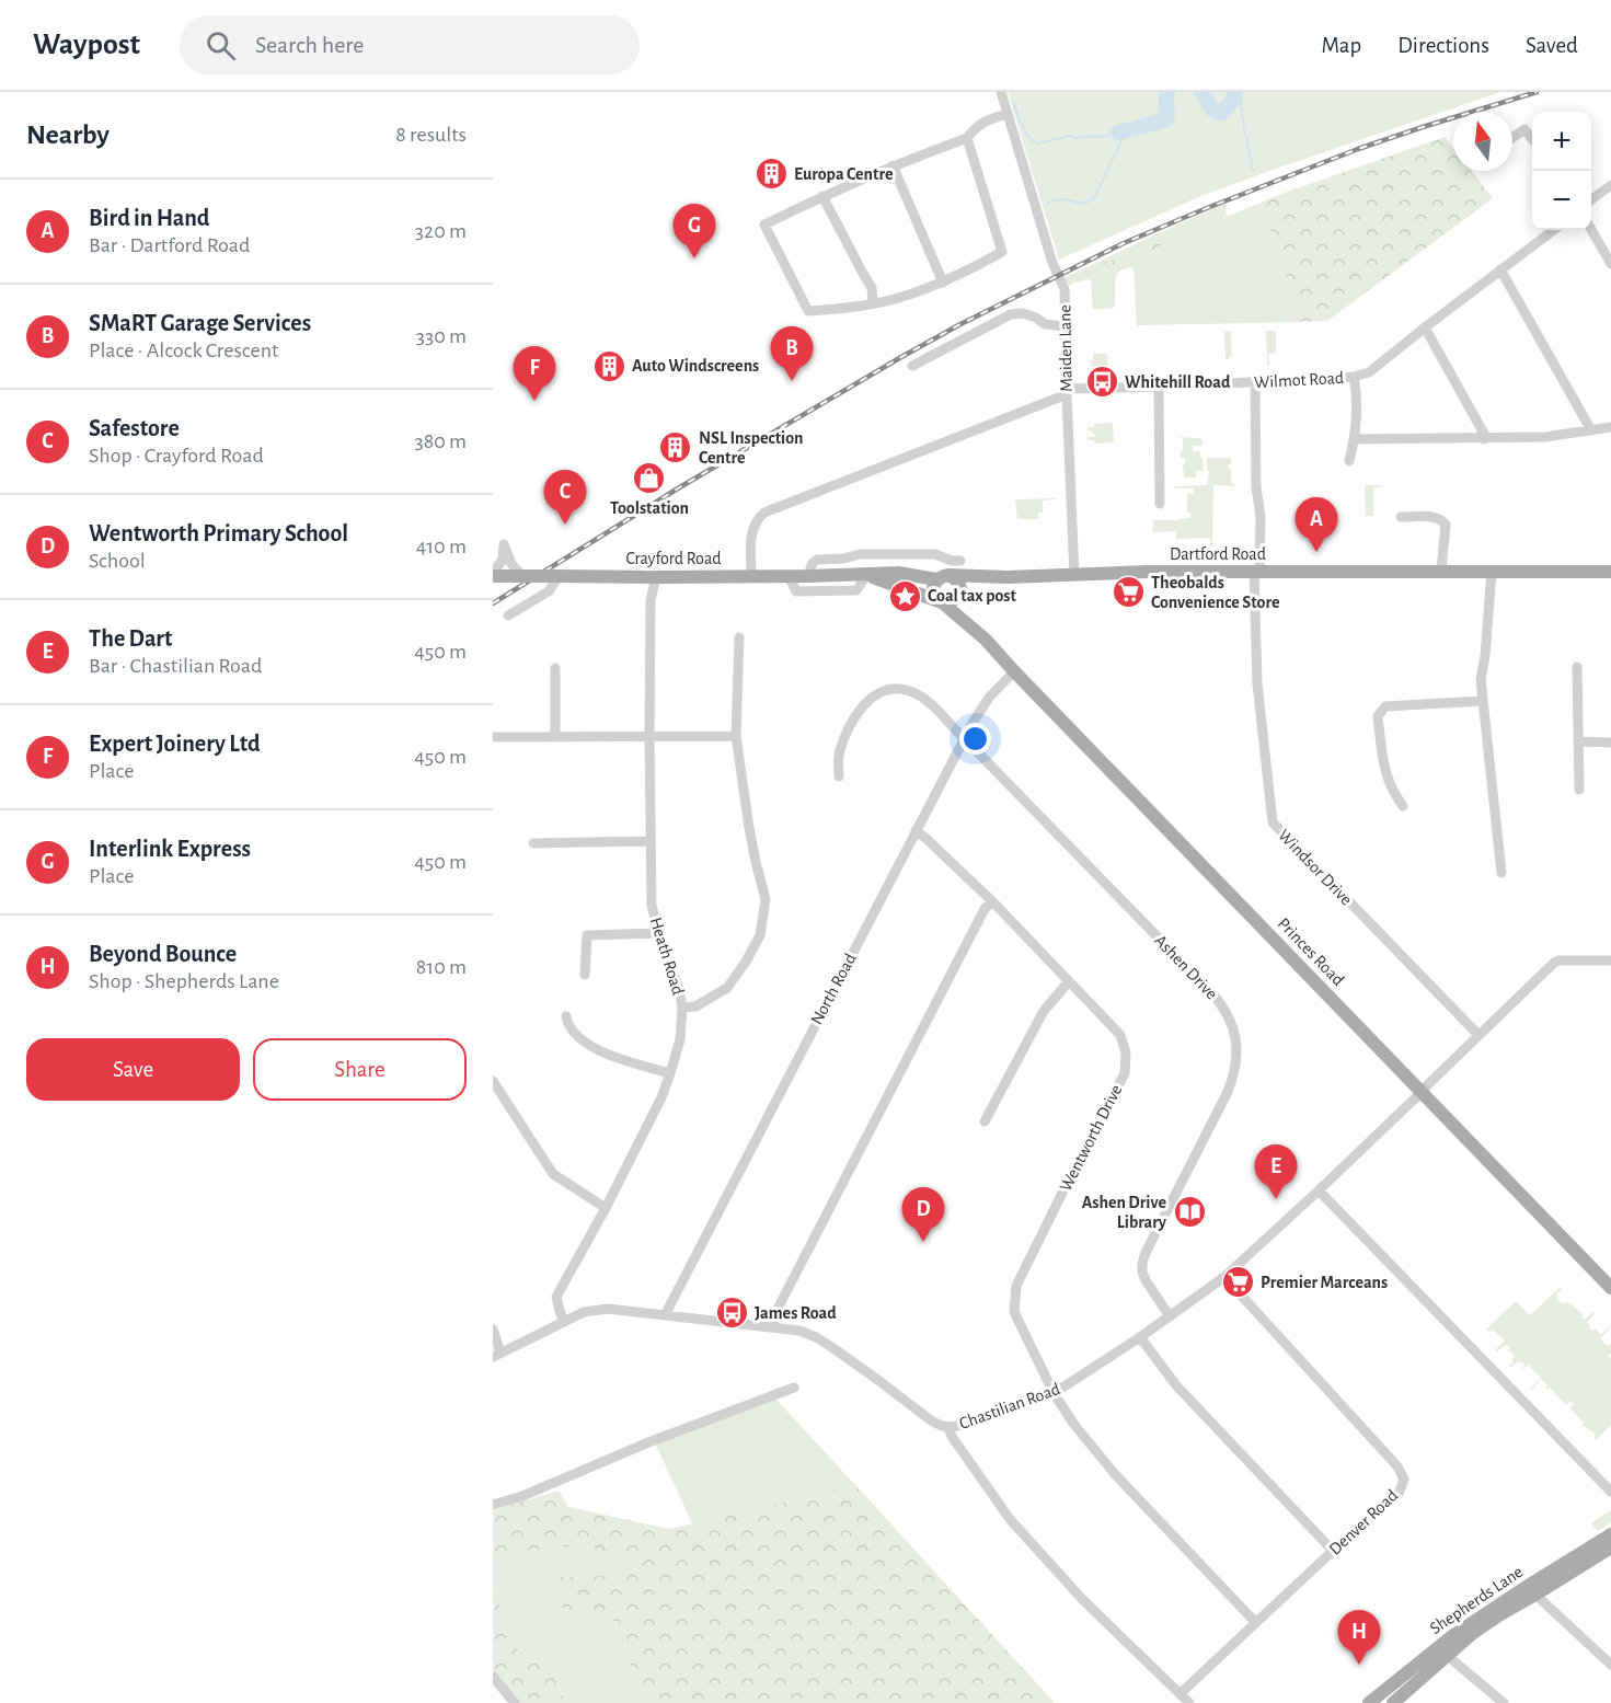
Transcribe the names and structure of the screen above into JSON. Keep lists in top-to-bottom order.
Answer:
{
  "streets": {
    "main road": [
      "Dartford Road",
      "Crayford Road",
      "Princes Road",
      "Shepherds Lane"
    ],
    "street": [
      "Maiden Lane",
      "Wilmot Road",
      "Windsor Drive",
      "Heath Road",
      "Ashen Drive",
      "North Road",
      "Wentworth Drive",
      "Chastilian Road",
      "Denver Road"
    ]
  },
  "crossings": [
    ["Maiden Lane", "Wilmot Road"],
    ["Maiden Lane", "Dartford Road"],
    ["Wilmot Road", "Crayford Road"],
    ["Wilmot Road", "Windsor Drive"],
    ["Dartford Road", "Crayford Road"],
    ["Dartford Road", "Windsor Drive"],
    ["Dartford Road", "Princes Road"],
    ["Crayford Road", "Princes Road"],
    ["Crayford Road", "Heath Road"],
    ["Windsor Drive", "Chastilian Road"],
    ["Princes Road", "North Road"],
    ["Princes Road", "Chastilian Road"],
    ["Heath Road", "Chastilian Road"],
    ["Ashen Drive", "North Road"],
    ["Ashen Drive", "Chastilian Road"],
    ["North Road", "Wentworth Drive"],
    ["North Road", "Chastilian Road"],
    ["Wentworth Drive", "Chastilian Road"],
    ["Wentworth Drive", "Denver Road"],
    ["Chastilian Road", "Denver Road"]
  ],
  "places": {
    "building": ["Europa Centre", "Auto Windscreens", "NSL Inspection Centre"],
    "bus stop": ["Whitehill Road", "James Road"],
    "shop": ["Toolstation"],
    "supermarket": ["Theobalds Convenience Store", "Premier Marceans"],
    "place": ["Coal tax post"],
    "library": ["Ashen Drive Library"]
  },
  "north": "top",
  "page": {
    "header": "Waypost",
    "search": "Search here",
    "nav": ["Map", "Directions", "Saved"],
    "heading": ["Nearby", "8 results"],
    "map_buttons": ["+", "−"],
    "list": [
      {
        "mark": "A",
        "name": "Bird in Hand",
        "note": "Bar · Dartford Road",
        "value": "320 m"
      },
      {
        "mark": "B",
        "name": "SMaRT Garage Services",
        "note": "Place · Alcock Crescent",
        "value": "330 m"
      },
      {
        "mark": "C",
        "name": "Safestore",
        "note": "Shop · Crayford Road",
        "value": "380 m"
      },
      {
        "mark": "D",
        "name": "Wentworth Primary School",
        "note": "School",
        "value": "410 m"
      },
      {
        "mark": "E",
        "name": "The Dart",
        "note": "Bar · Chastilian Road",
        "value": "450 m"
      },
      {
        "mark": "F",
        "name": "Expert Joinery Ltd",
        "note": "Place",
        "value": "450 m"
      },
      {
        "mark": "G",
        "name": "Interlink Express",
        "note": "Place",
        "value": "450 m"
      },
      {
        "mark": "H",
        "name": "Beyond Bounce",
        "note": "Shop · Shepherds Lane",
        "value": "810 m"
      }
    ],
    "pins": [
      "G",
      "B",
      "F",
      "C",
      "A",
      "E",
      "D",
      "H"
    ],
    "buttons": ["Save", "Share"]
  }
}
